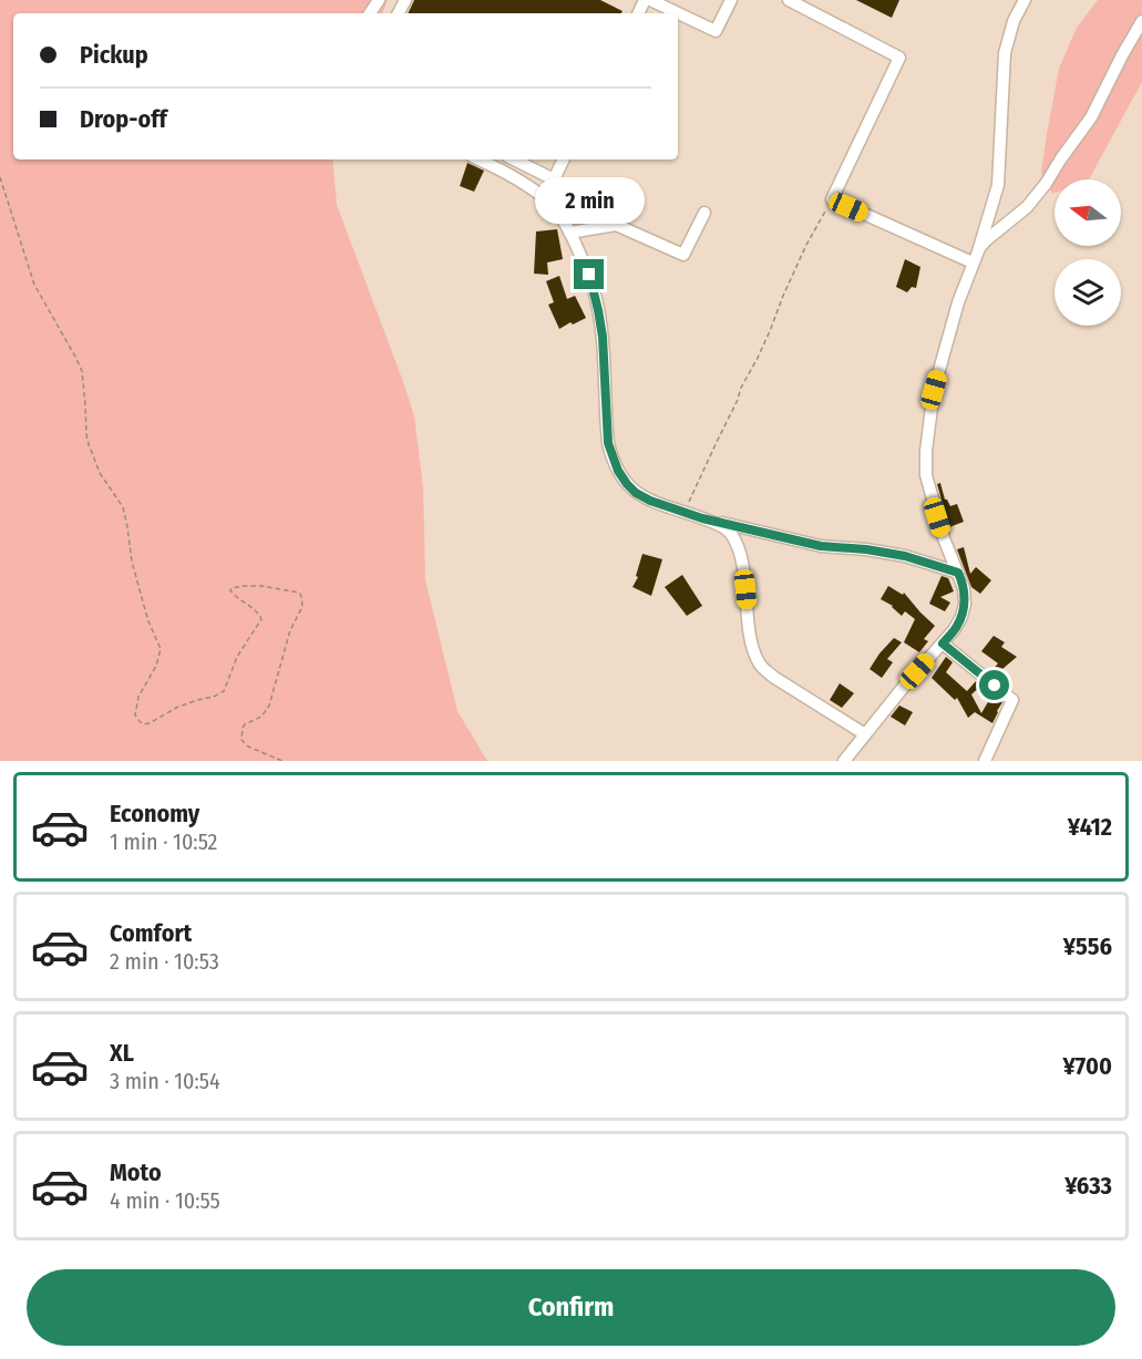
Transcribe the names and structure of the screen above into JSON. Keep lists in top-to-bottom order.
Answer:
{
  "north": "left",
  "page": {
    "banner": ["Pickup", "Drop-off"],
    "bubble": "2 min",
    "list": [
      {
        "name": "Economy",
        "note": "1 min · 10:52",
        "value": "¥412"
      },
      {
        "name": "Comfort",
        "note": "2 min · 10:53",
        "value": "¥556"
      },
      {
        "name": "XL",
        "note": "3 min · 10:54",
        "value": "¥700"
      },
      {
        "name": "Moto",
        "note": "4 min · 10:55",
        "value": "¥633"
      }
    ],
    "buttons": "Confirm"
  }
}
